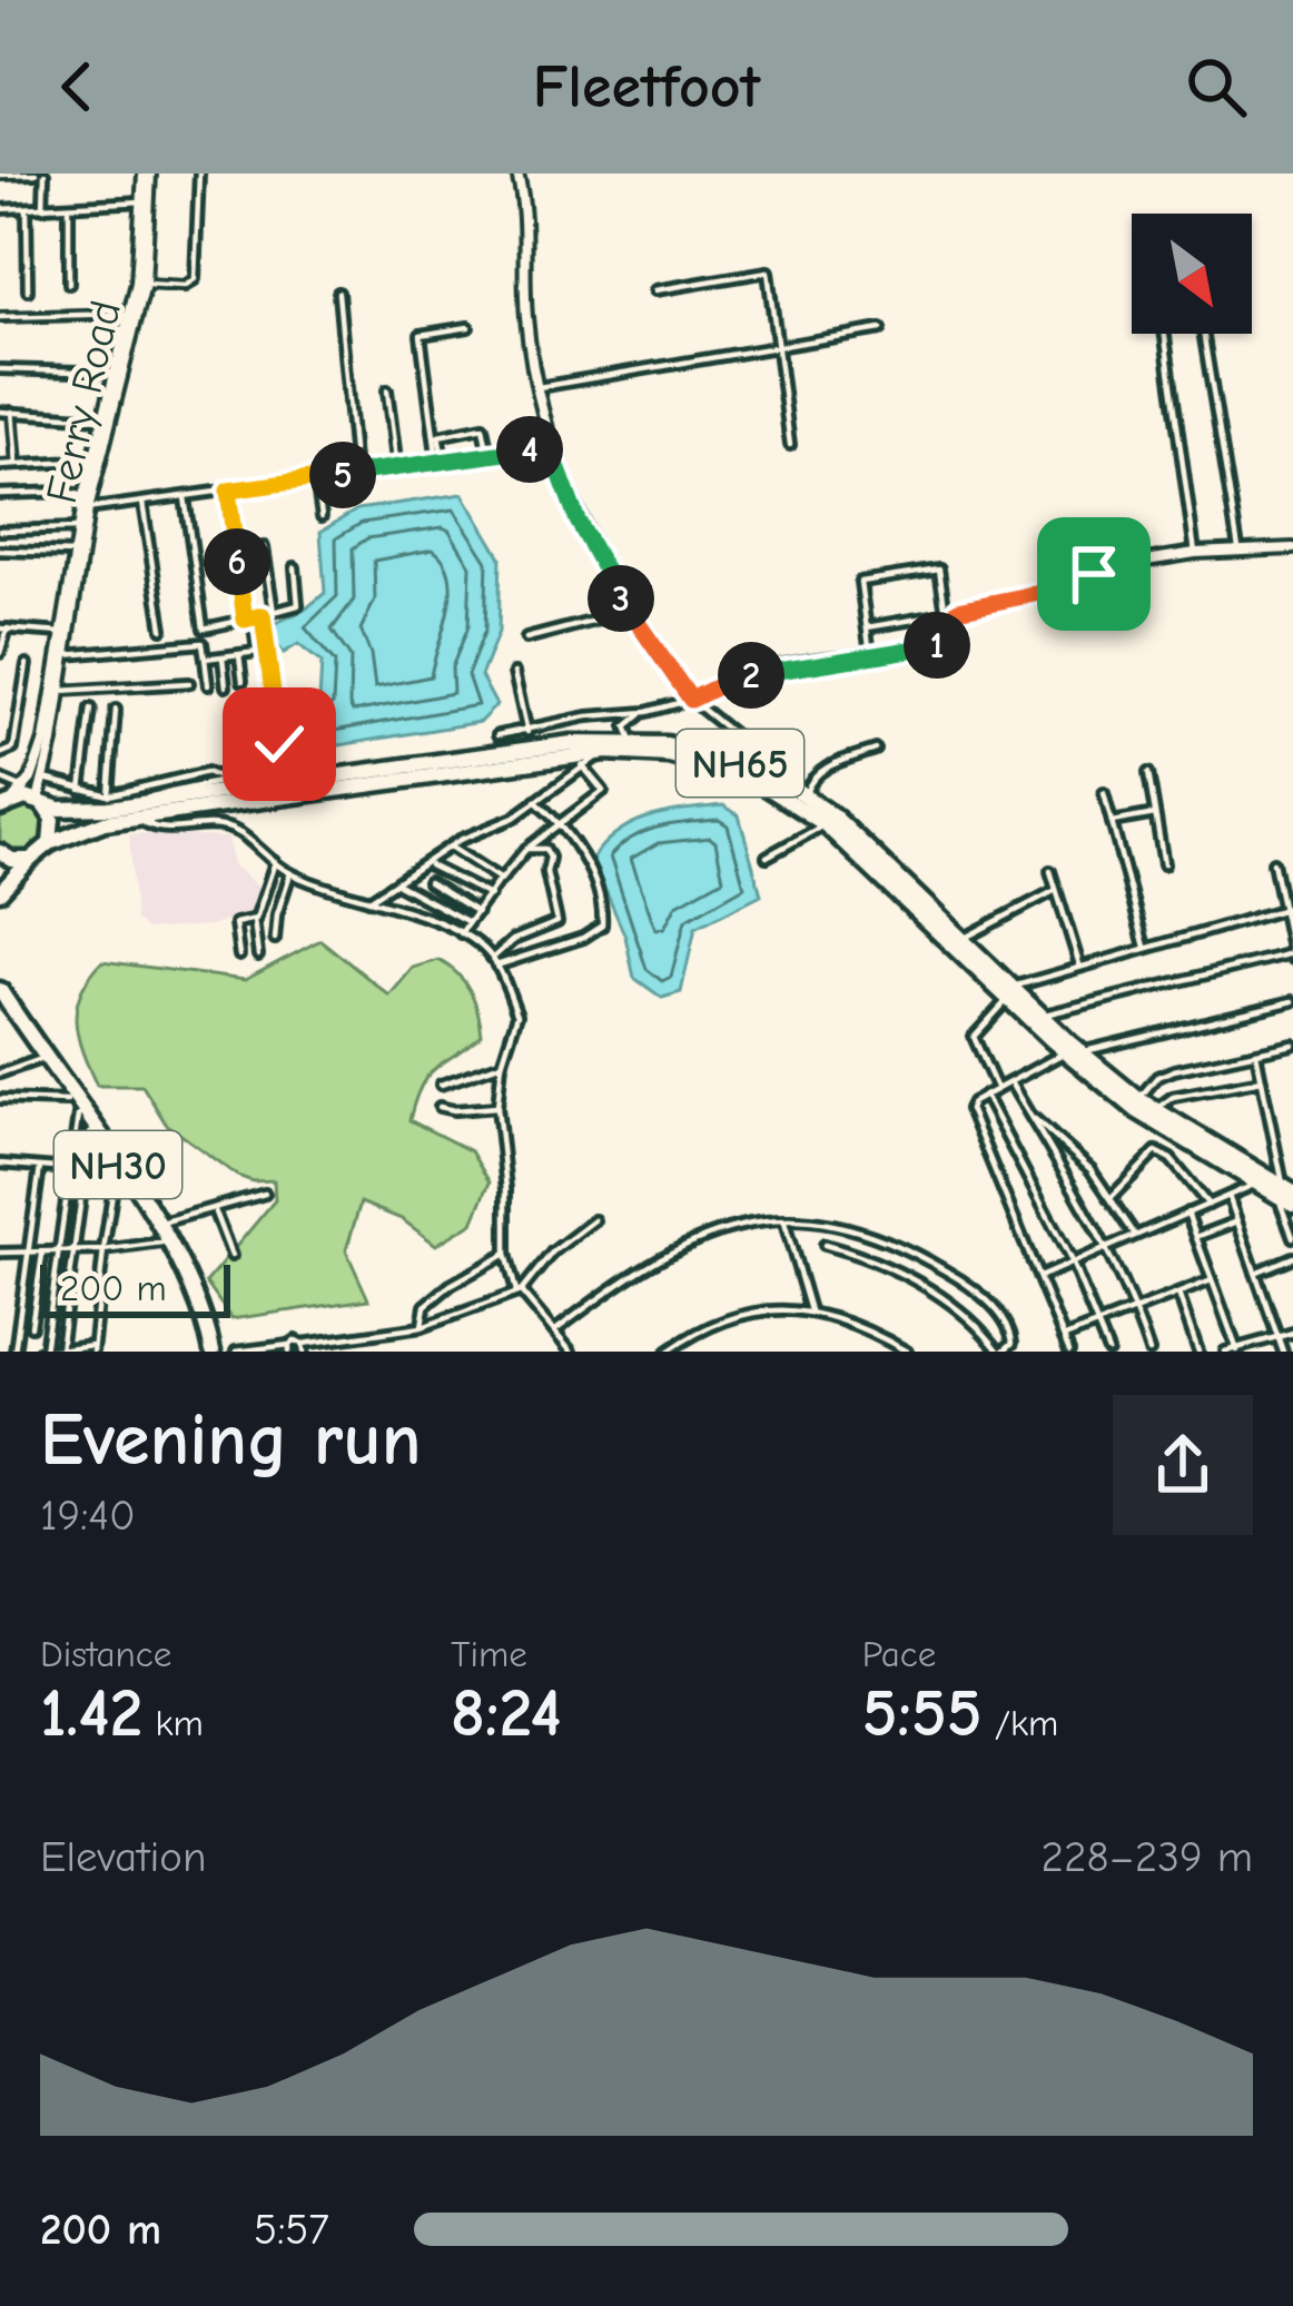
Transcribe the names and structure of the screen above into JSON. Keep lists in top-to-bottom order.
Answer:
{
  "streets": {
    "highway": ["NH65", "NH30"],
    "street": ["Ferry Road"]
  },
  "crossings": [
    ["Ferry Road", "NH65"]
  ],
  "scale_bar": "200 m",
  "north": "bottom right",
  "page": {
    "header": "Fleetfoot",
    "pins": [
      "4",
      "5",
      "6",
      "3",
      "1",
      "2"
    ],
    "scale": "200 m",
    "heading": ["Evening run", "19:40"],
    "stats": [
      ["Distance", "1.42 km"],
      ["Time", "8:24"],
      ["Pace", "5:55 /km"]
    ],
    "chart": ["Elevation", "228–239 m"],
    "list": [
      {
        "name": "200 m",
        "note": "5:57"
      }
    ]
  }
}
